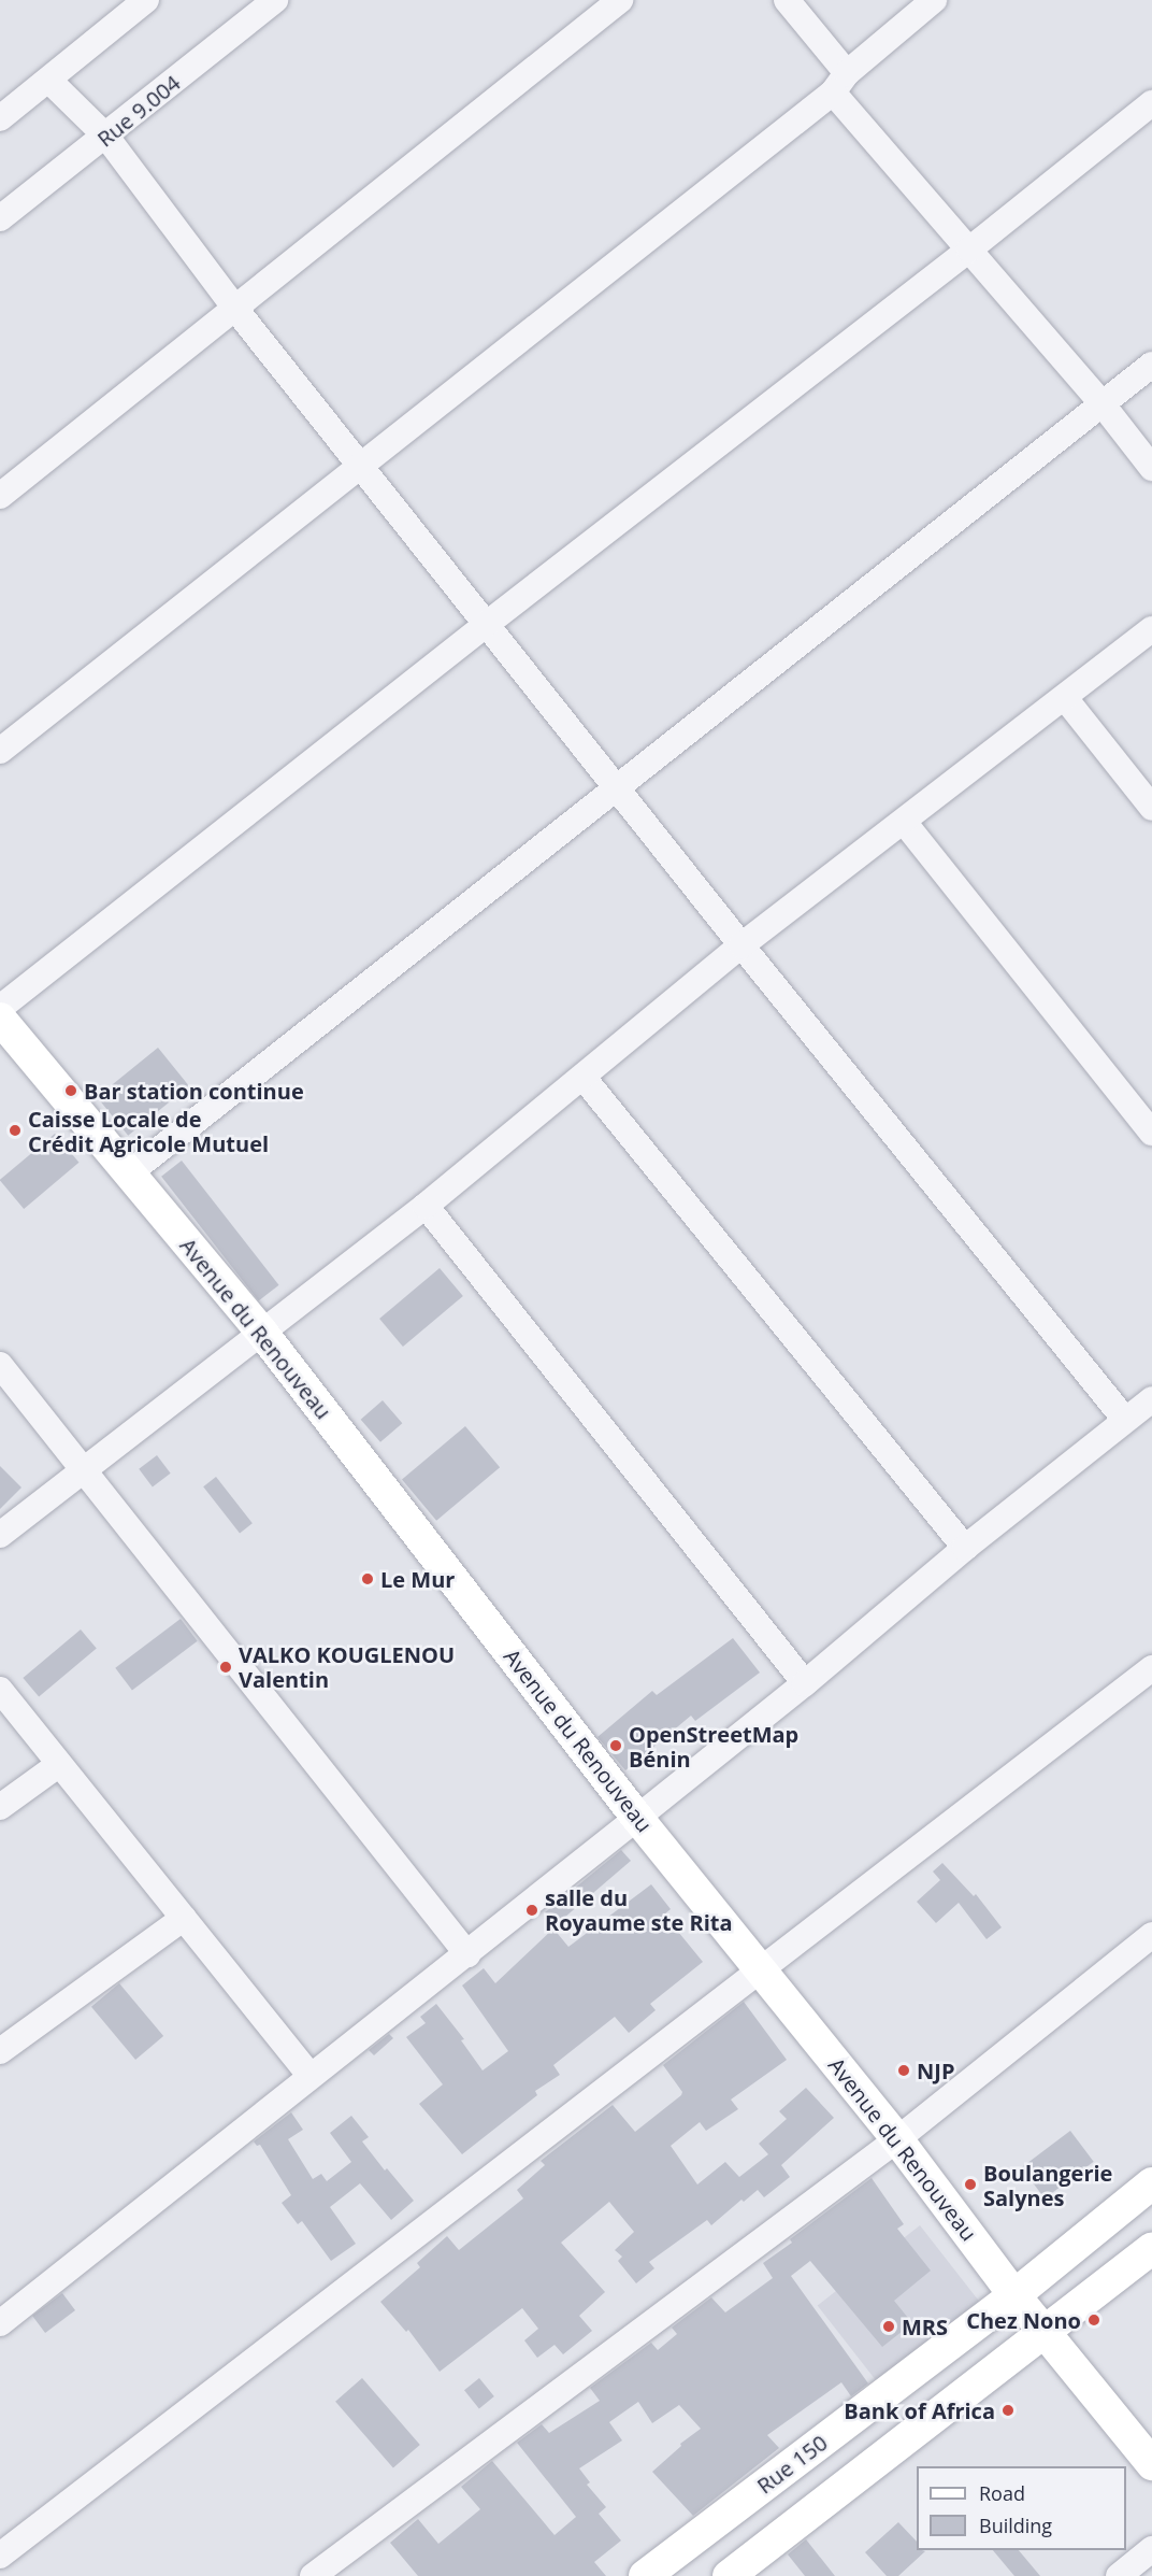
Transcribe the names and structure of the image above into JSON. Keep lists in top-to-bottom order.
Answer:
{
  "streets": {
    "main road": ["Avenue du Renouveau", "Rue 150"],
    "street": ["Rue 9.004"]
  },
  "crossings": [
    ["Avenue du Renouveau", "Rue 150"]
  ],
  "places": [
    "Bar station continue",
    "Caisse Locale de Crédit Agricole Mutuel",
    "Le Mur",
    "VALKO KOUGLENOU Valentin",
    "OpenStreetMap Bénin",
    "salle du Royaume ste Rita",
    "NJP",
    "Boulangerie Salynes",
    "Chez Nono",
    "MRS",
    "Bank of Africa"
  ],
  "legend": ["Road", "Building"]
}
